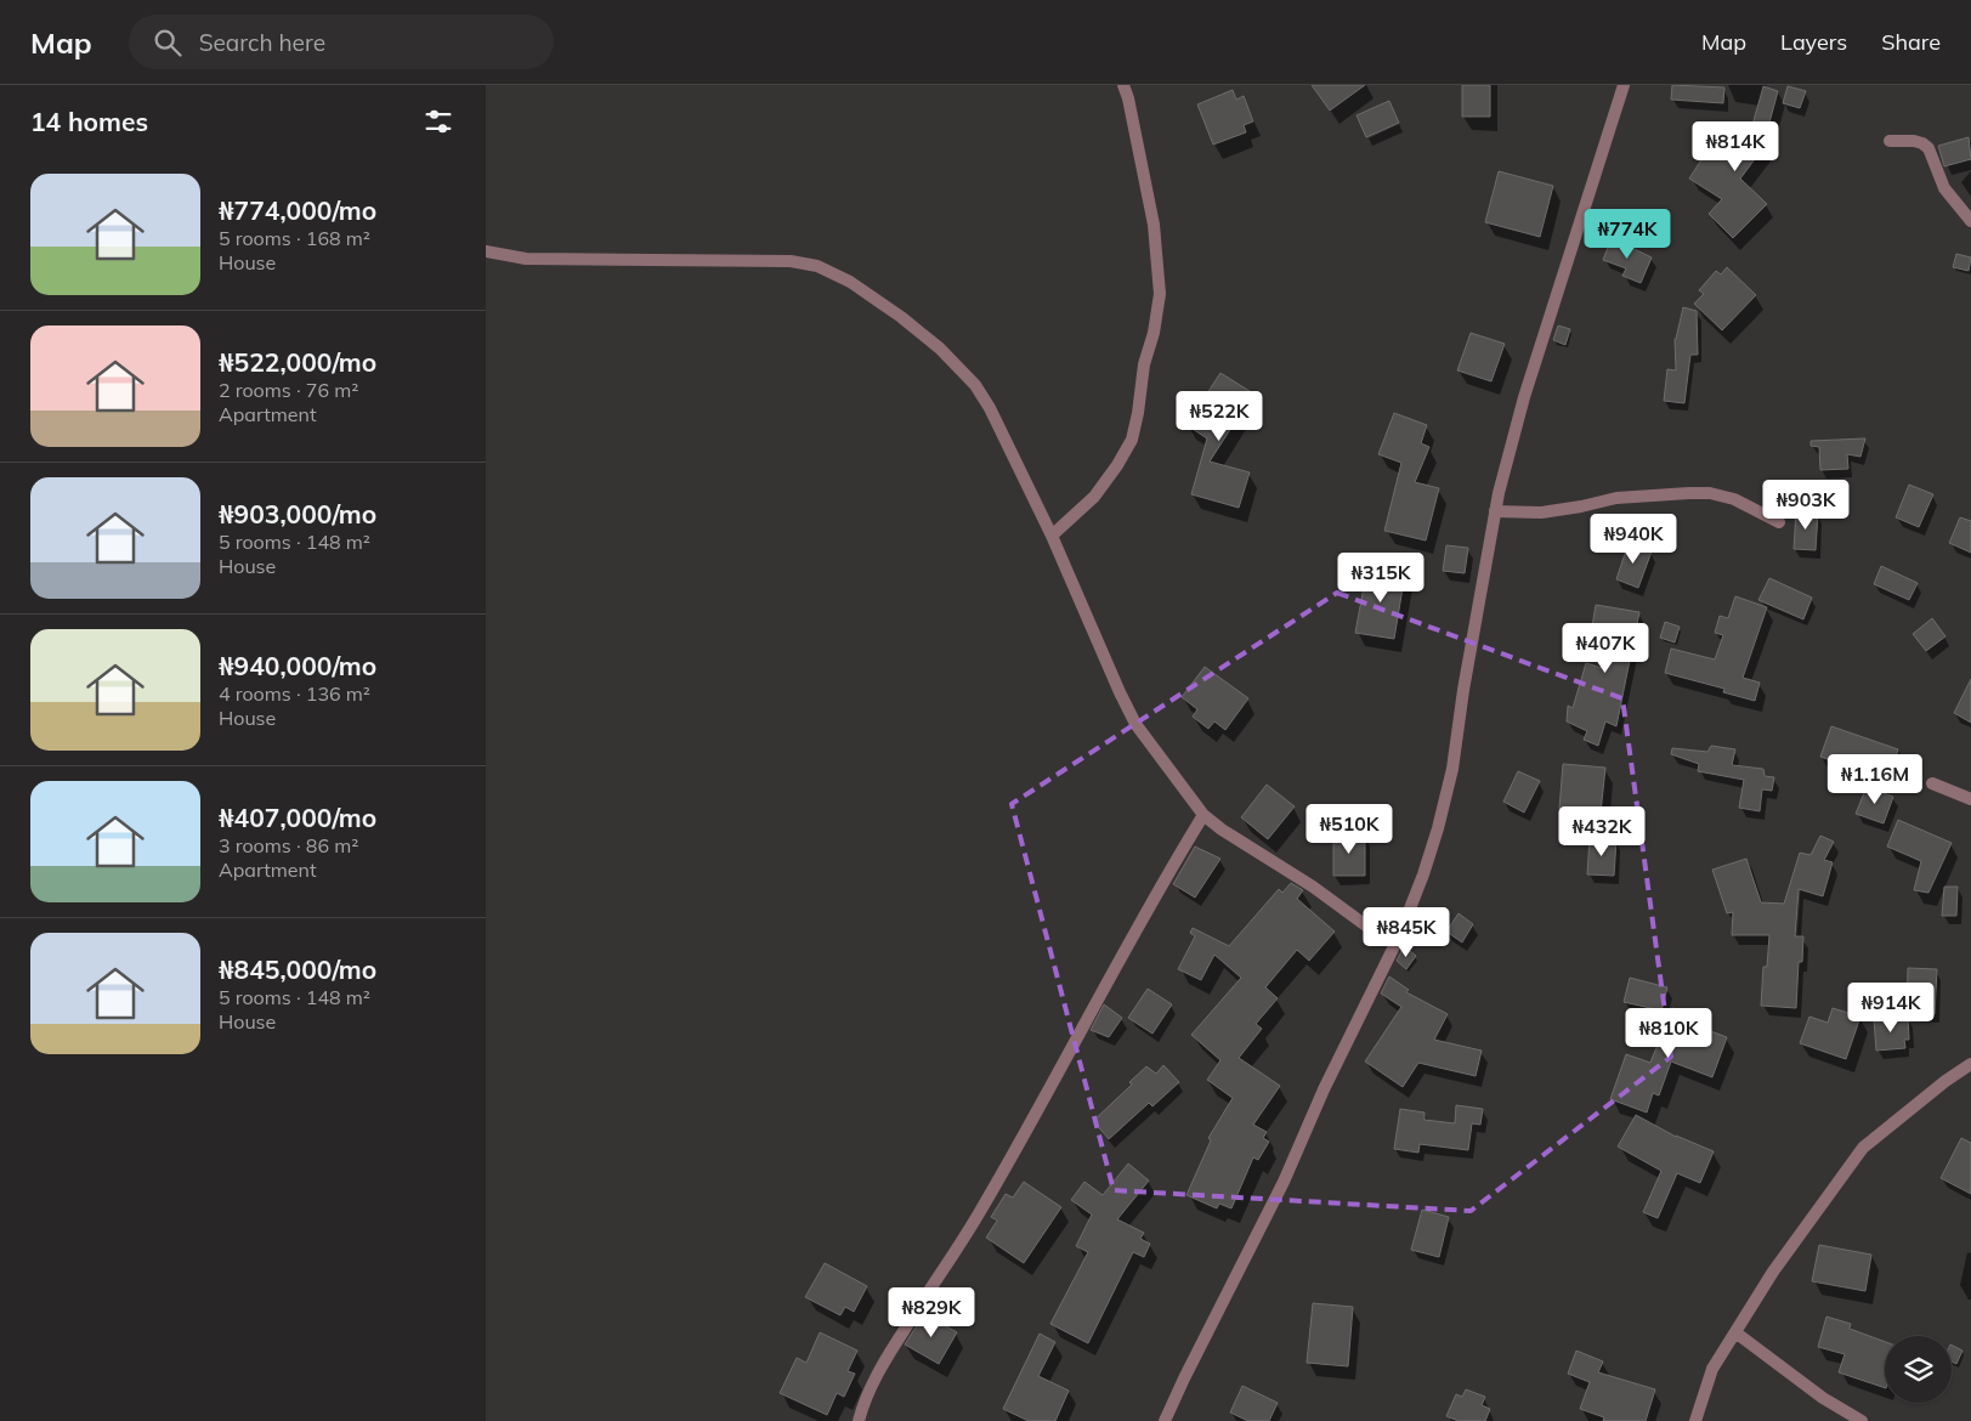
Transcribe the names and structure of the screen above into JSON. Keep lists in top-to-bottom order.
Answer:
{
  "page": {
    "header": "Map",
    "search": "Search here",
    "nav": ["Map", "Layers", "Share"],
    "heading": "14 homes",
    "price": [
      "₦814K",
      "₦774K",
      "₦522K",
      "₦903K",
      "₦940K",
      "₦315K",
      "₦407K",
      "₦1.16M",
      "₦510K",
      "₦432K",
      "₦845K",
      "₦914K",
      "₦810K",
      "₦829K"
    ],
    "list": [
      {
        "name": "₦774,000/mo",
        "note": "5 rooms · 168 m² · House"
      },
      {
        "name": "₦522,000/mo",
        "note": "2 rooms · 76 m² · Apartment"
      },
      {
        "name": "₦903,000/mo",
        "note": "5 rooms · 148 m² · House"
      },
      {
        "name": "₦940,000/mo",
        "note": "4 rooms · 136 m² · House"
      },
      {
        "name": "₦407,000/mo",
        "note": "3 rooms · 86 m² · Apartment"
      },
      {
        "name": "₦845,000/mo",
        "note": "5 rooms · 148 m² · House"
      }
    ]
  }
}
